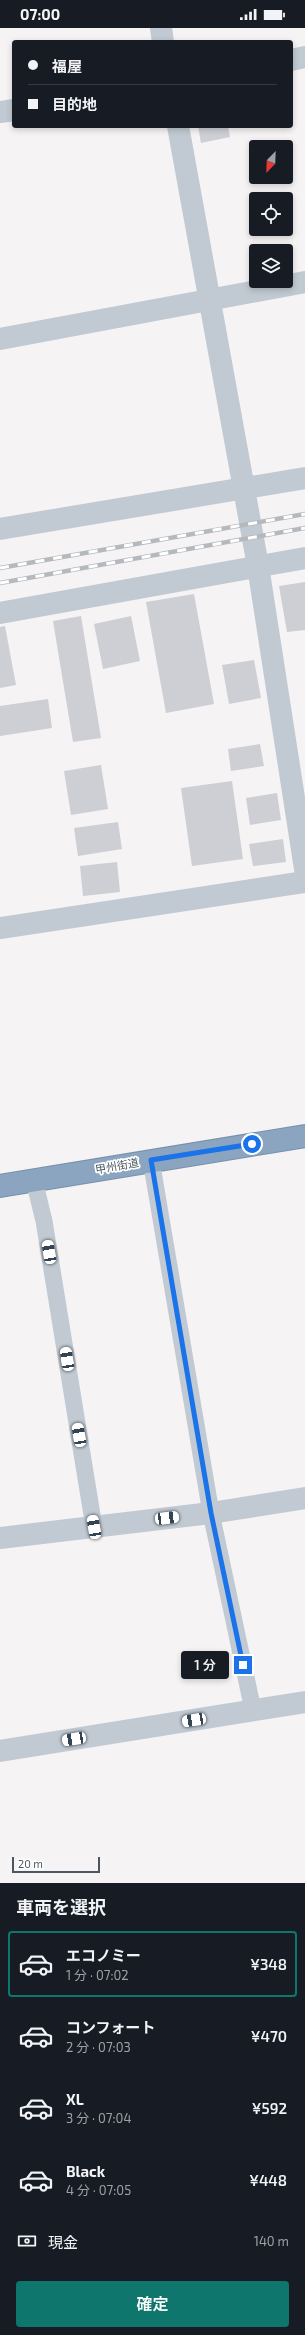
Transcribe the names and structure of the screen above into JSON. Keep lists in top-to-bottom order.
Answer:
{
  "streets": {
    "highway": ["甲州街道"]
  },
  "scale_bar": "20 m",
  "north": "bottom left",
  "page": {
    "status": "07:00",
    "banner": ["福屋", "目的地"],
    "bubble": "1 分",
    "scale": "20 m",
    "heading": "車両を選択",
    "list": [
      {
        "name": "エコノミー",
        "note": "1 分 · 07:02",
        "value": "¥348"
      },
      {
        "name": "コンフォート",
        "note": "2 分 · 07:03",
        "value": "¥470"
      },
      {
        "name": "XL",
        "note": "3 分 · 07:04",
        "value": "¥592"
      },
      {
        "name": "Black",
        "note": "4 分 · 07:05",
        "value": "¥448"
      }
    ],
    "pay": ["現金", "140 m"],
    "buttons": "確定"
  }
}
